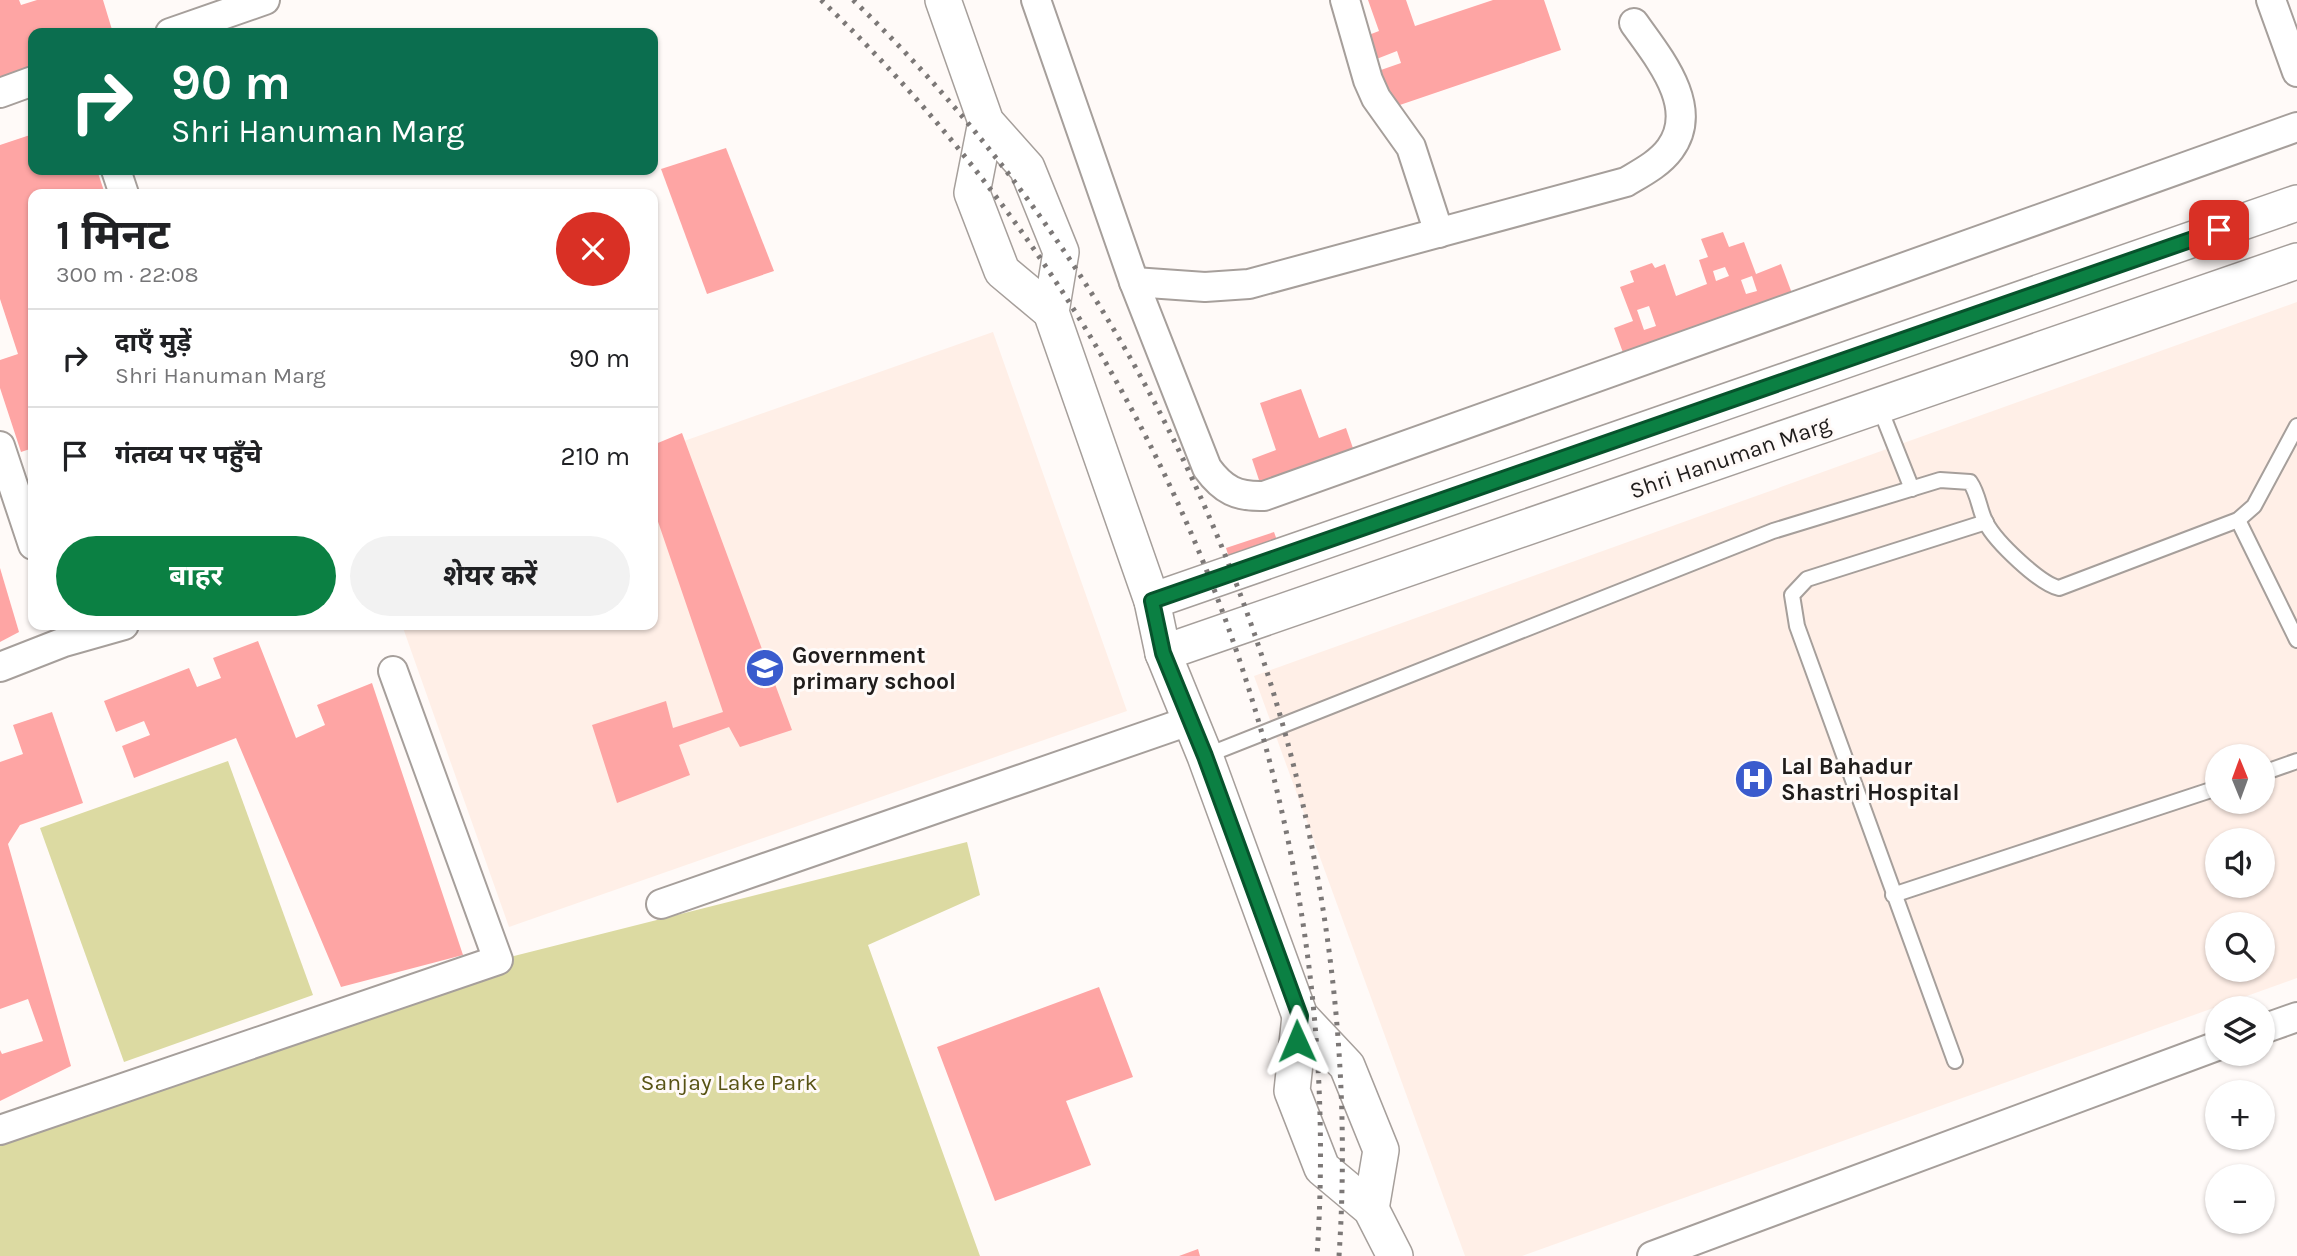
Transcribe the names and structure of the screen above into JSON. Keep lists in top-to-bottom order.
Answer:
{
  "streets": {
    "street": ["Shri Hanuman Marg"]
  },
  "parks": ["Sanjay Lake Park"],
  "places": {
    "school or university": ["Government primary school"],
    "hospital": ["Lal Bahadur Shastri Hospital"]
  },
  "north": "top",
  "page": {
    "turn": ["90 m", "Shri Hanuman Marg"],
    "heading": ["1 मिनट", "300 m · 22:08"],
    "list": [
      {
        "name": "दाएँ मुड़ें",
        "note": "Shri Hanuman Marg",
        "value": "90 m"
      },
      {
        "name": "गंतव्य पर पहुँचे",
        "value": "210 m"
      }
    ],
    "buttons": ["बाहर", "शेयर करें"],
    "map_buttons": ["+", "−"]
  }
}
